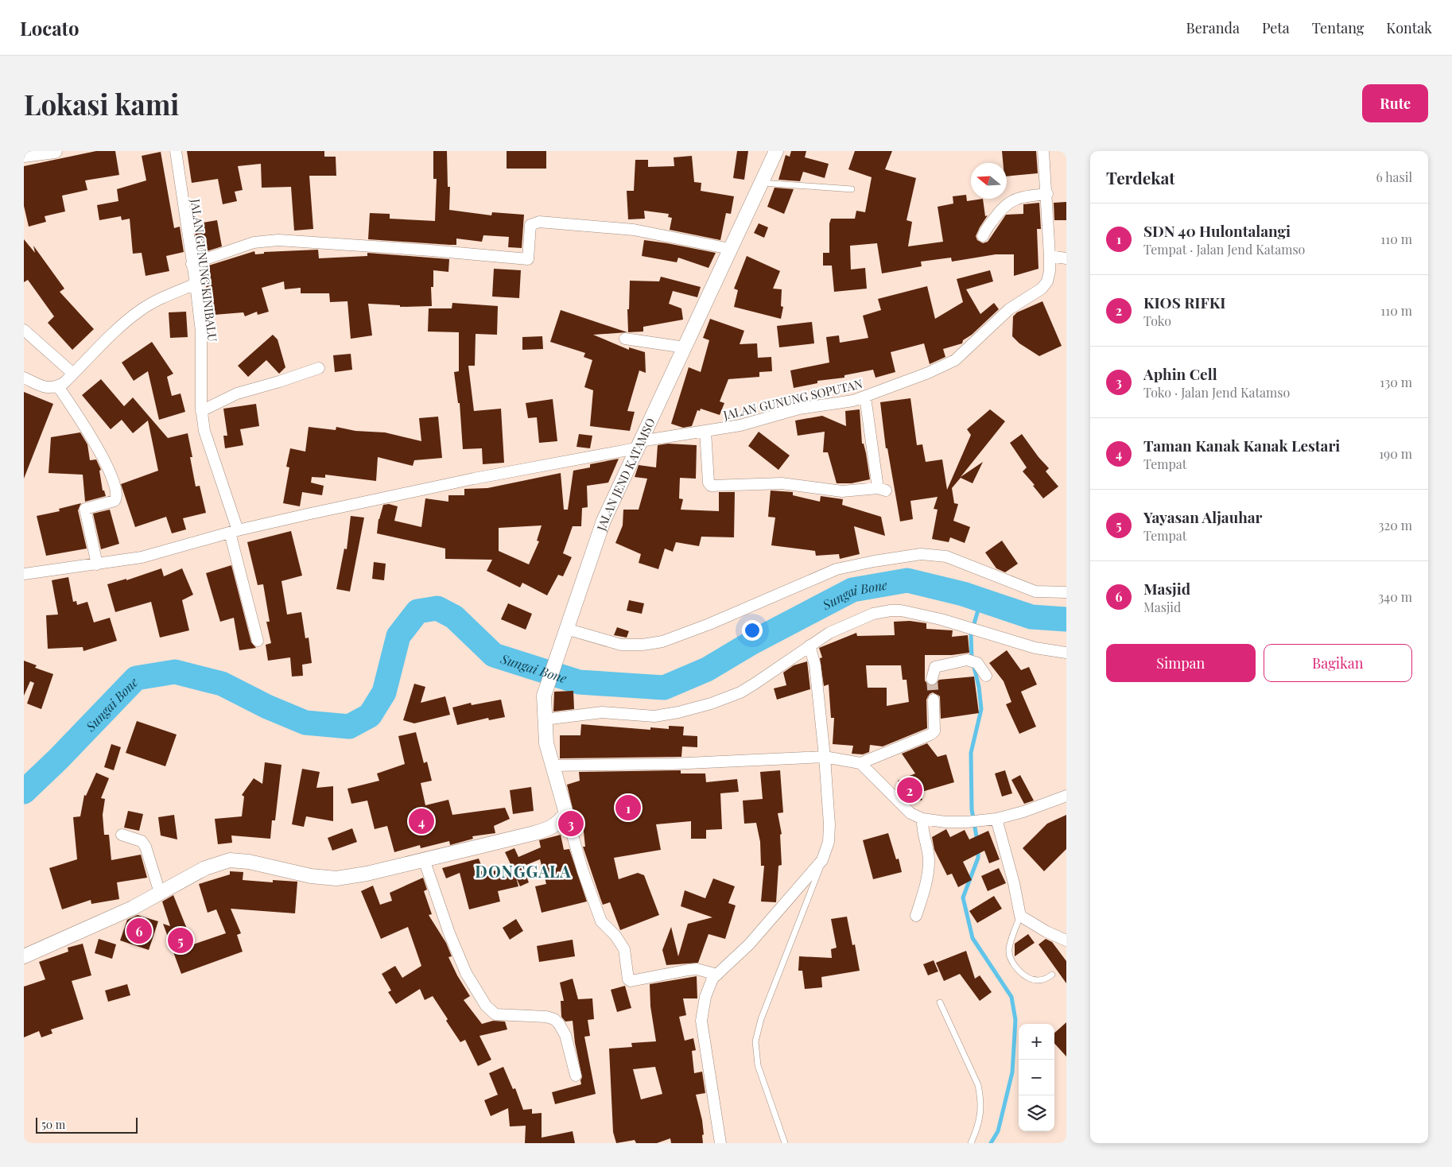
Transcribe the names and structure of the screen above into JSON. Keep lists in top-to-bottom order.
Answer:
{
  "streets": {
    "street": ["JALAN GUNUNG KINIBALU", "JALAN GUNUNG SOPUTAN", "JALAN JEND KATAMSO"]
  },
  "crossings": [
    ["JALAN GUNUNG KINIBALU", "JALAN GUNUNG SOPUTAN"],
    ["JALAN GUNUNG SOPUTAN", "JALAN JEND KATAMSO"]
  ],
  "districts": ["DONGGALA"],
  "water": ["Sungai Bone"],
  "scale_bar": "50 m",
  "north": "left",
  "page": {
    "header": "Locato",
    "nav": [
      "Beranda",
      "Peta",
      "Tentang",
      "Kontak"
    ],
    "buttons": [
      "Rute",
      ["Simpan", "Bagikan"]
    ],
    "title": "Lokasi kami",
    "heading": ["Terdekat", "6 hasil"],
    "list": [
      {
        "mark": "1",
        "name": "SDN 40 Hulontalangi",
        "note": "Tempat · Jalan Jend Katamso",
        "value": "110 m"
      },
      {
        "mark": "2",
        "name": "KIOS RIFKI",
        "note": "Toko",
        "value": "110 m"
      },
      {
        "mark": "3",
        "name": "Aphin Cell",
        "note": "Toko · Jalan Jend Katamso",
        "value": "130 m"
      },
      {
        "mark": "4",
        "name": "Taman Kanak Kanak Lestari",
        "note": "Tempat",
        "value": "190 m"
      },
      {
        "mark": "5",
        "name": "Yayasan Aljauhar",
        "note": "Tempat",
        "value": "320 m"
      },
      {
        "mark": "6",
        "name": "Masjid",
        "note": "Masjid",
        "value": "340 m"
      }
    ],
    "pins": [
      "2",
      "1",
      "4",
      "3",
      "6",
      "5"
    ],
    "map_buttons": ["+", "−"],
    "scale": "50 m"
  }
}
